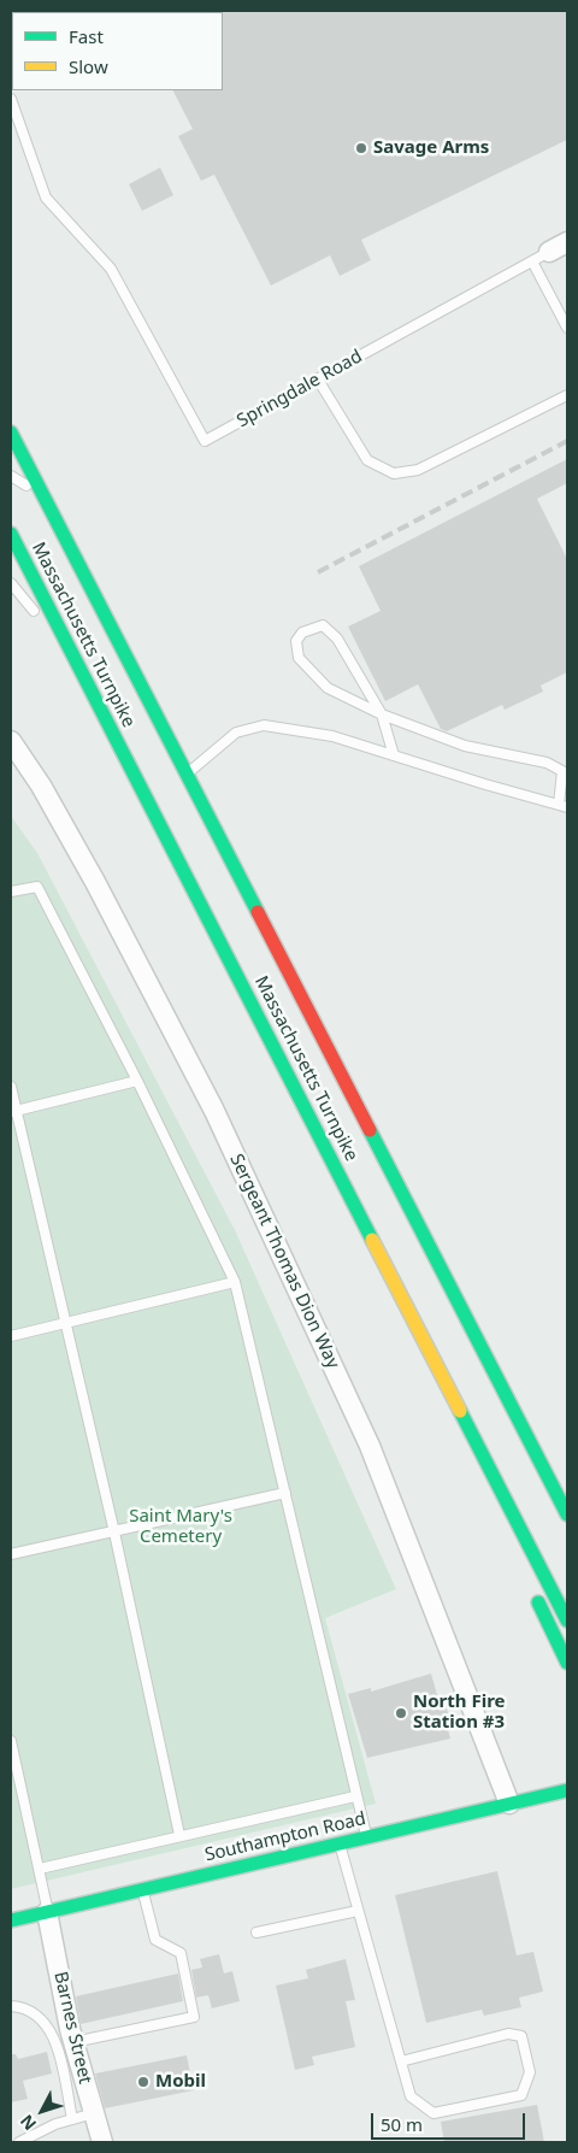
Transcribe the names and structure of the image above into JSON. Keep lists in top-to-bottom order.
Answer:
{
  "streets": {
    "main road": ["Massachusetts Turnpike", "Southampton Road"],
    "street": ["Springdale Road", "Sergeant Thomas Dion Way", "Barnes Street"]
  },
  "crossings": [
    ["Sergeant Thomas Dion Way", "Southampton Road"],
    ["Southampton Road", "Barnes Street"]
  ],
  "parks": ["Saint Mary's Cemetery"],
  "places": ["Savage Arms", "North Fire Station #3", "Mobil"],
  "legend": ["Fast", "Slow"],
  "scale_bar": "50 m",
  "north": "bottom left"
}
